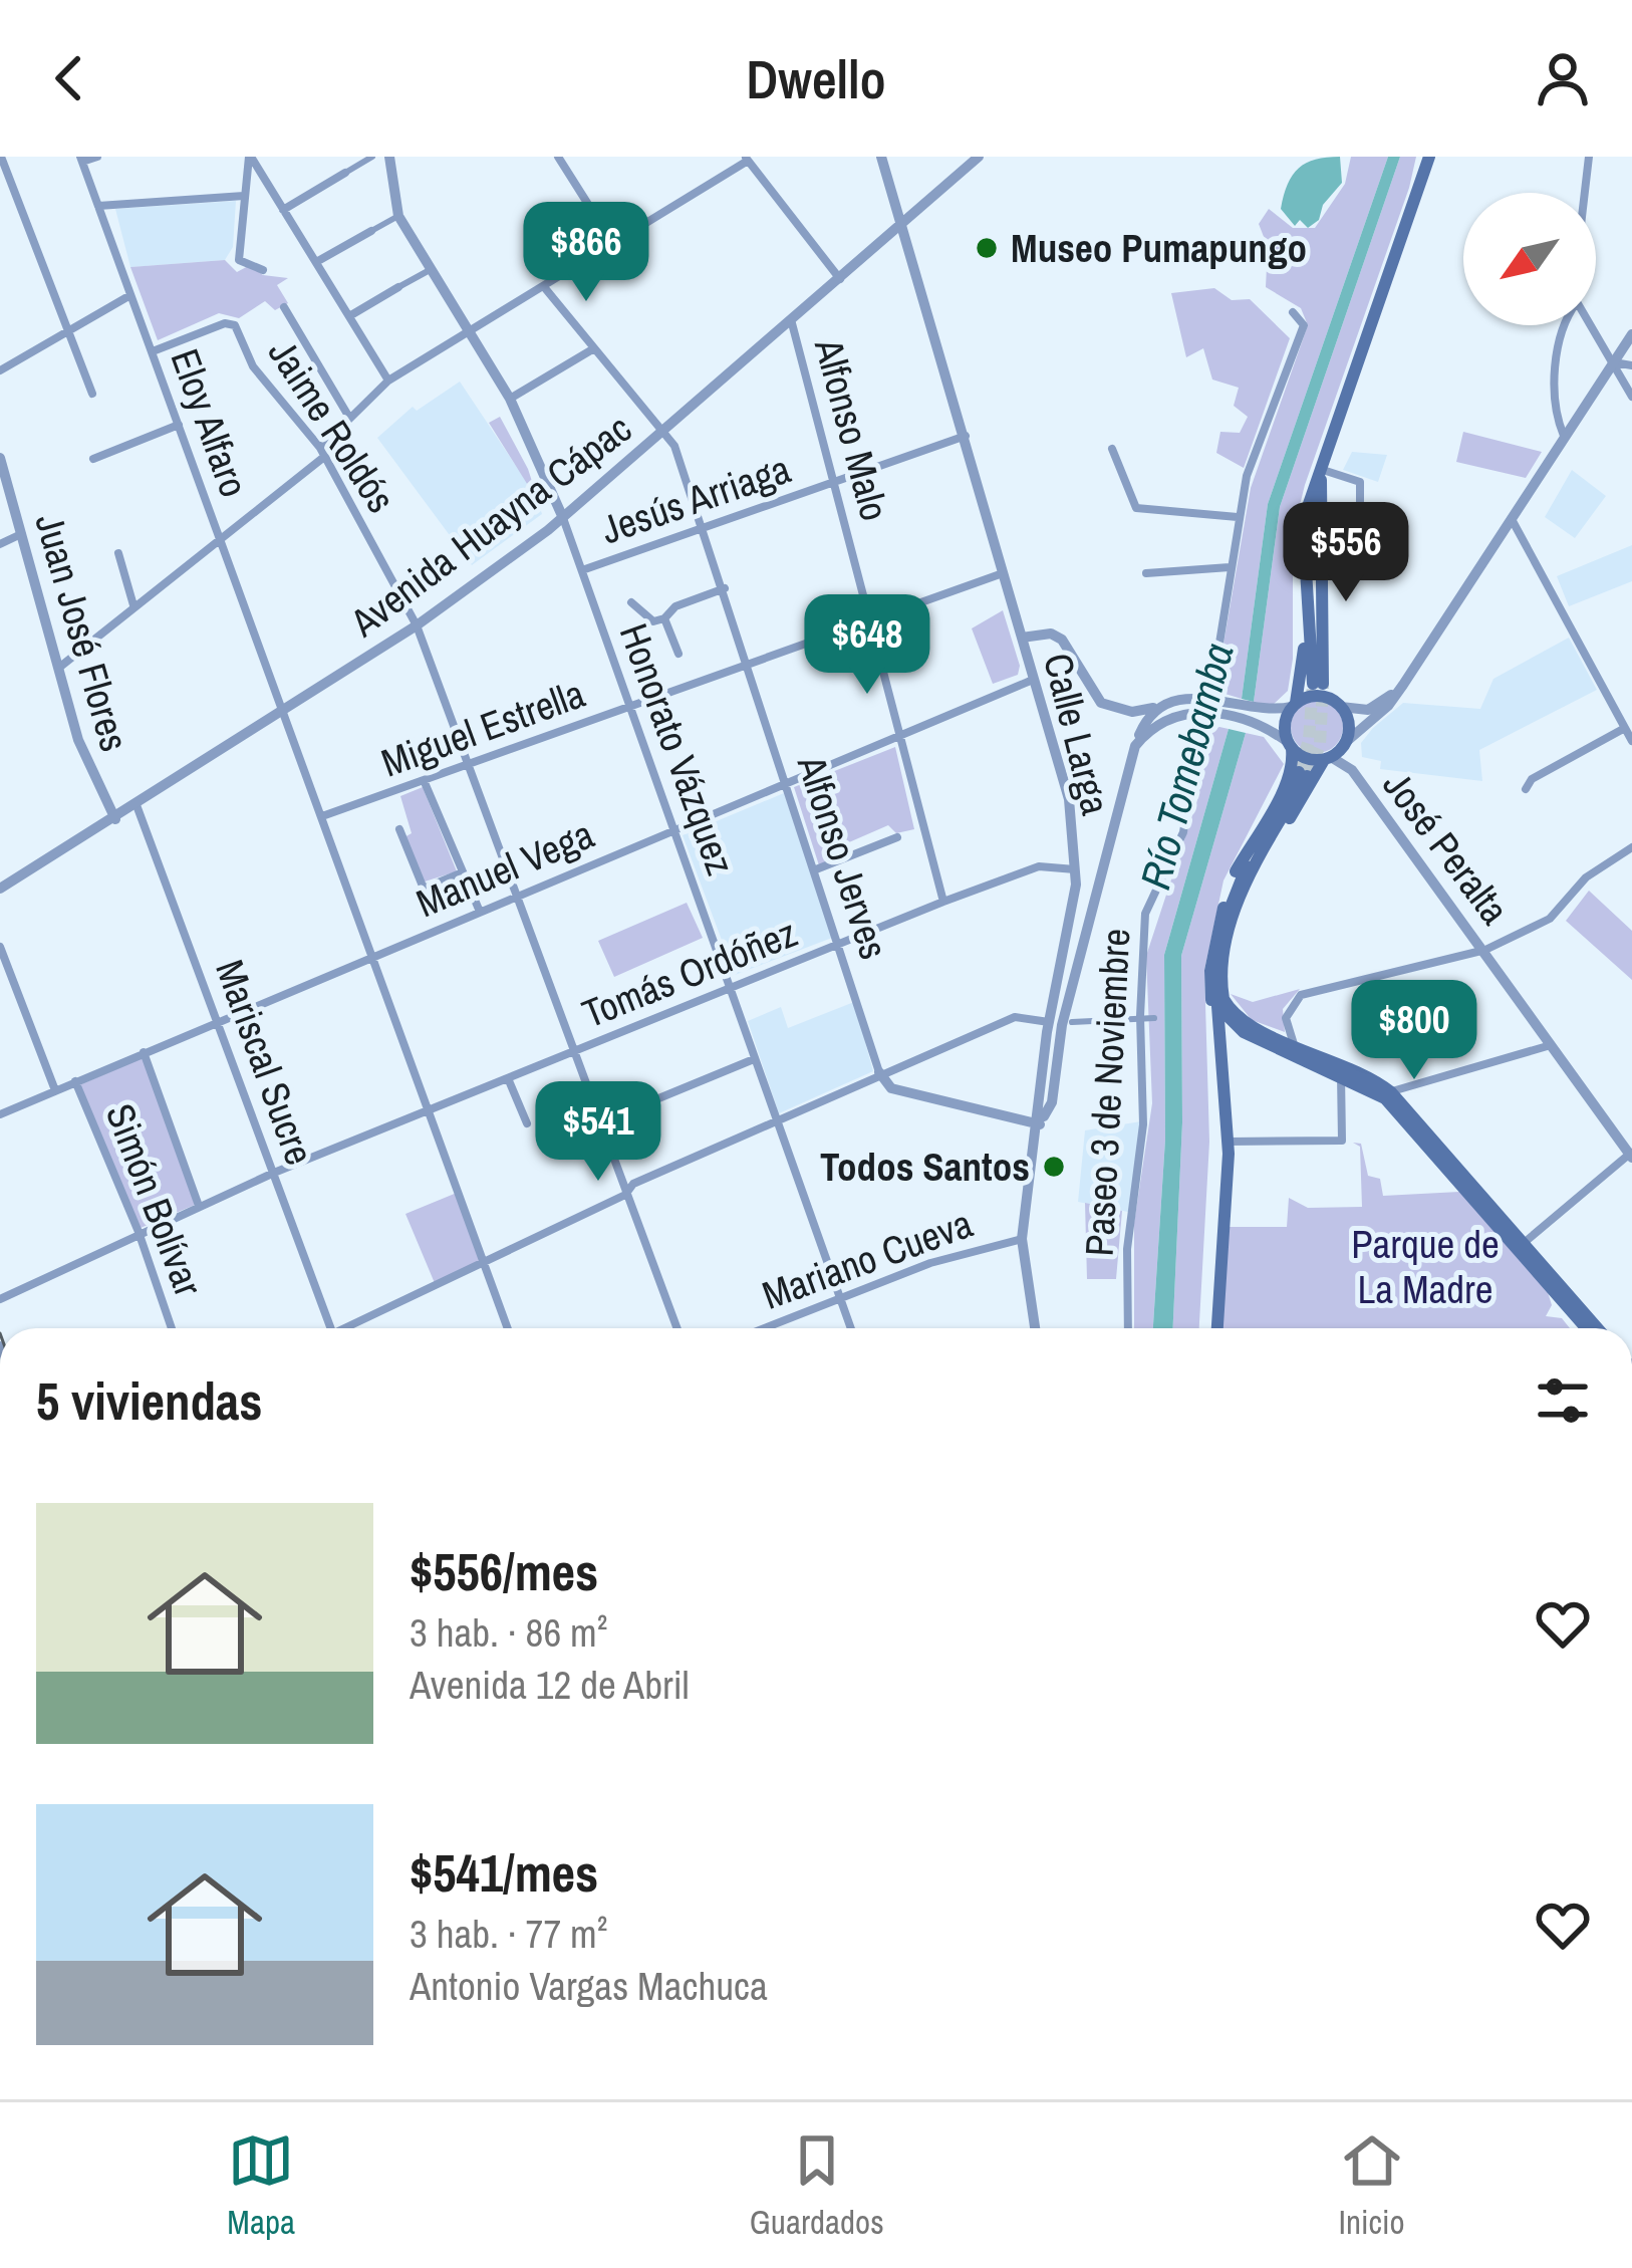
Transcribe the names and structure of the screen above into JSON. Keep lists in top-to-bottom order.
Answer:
{
  "streets": {
    "street": [
      "Eloy Alfaro",
      "Jaime Roldós",
      "Alfonso Malo",
      "Jesús Arriaga",
      "Avenida Huayna Cápac",
      "Juan José Flores",
      "Miguel Estrella",
      "Calle Larga",
      "Honorato Vázquez",
      "José Peralta",
      "Alfonso Jerves",
      "Manuel Vega",
      "Tomás Ordóñez",
      "Mariscal Sucre",
      "Paseo 3 de Noviembre",
      "Simón Bolívar",
      "Mariano Cueva"
    ]
  },
  "crossings": [
    ["Eloy Alfaro", "Jaime Roldós"],
    ["Eloy Alfaro", "Avenida Huayna Cápac"],
    ["Eloy Alfaro", "Miguel Estrella"],
    ["Eloy Alfaro", "Manuel Vega"],
    ["Eloy Alfaro", "Tomás Ordóñez"],
    ["Jaime Roldós", "Avenida Huayna Cápac"],
    ["Jaime Roldós", "Miguel Estrella"],
    ["Jaime Roldós", "Manuel Vega"],
    ["Jaime Roldós", "Tomás Ordóñez"],
    ["Alfonso Malo", "Jesús Arriaga"],
    ["Alfonso Malo", "Avenida Huayna Cápac"],
    ["Alfonso Malo", "Miguel Estrella"],
    ["Alfonso Malo", "Manuel Vega"],
    ["Alfonso Malo", "Tomás Ordóñez"],
    ["Jesús Arriaga", "Calle Larga"],
    ["Jesús Arriaga", "Honorato Vázquez"],
    ["Jesús Arriaga", "Alfonso Jerves"],
    ["Avenida Huayna Cápac", "Juan José Flores"],
    ["Avenida Huayna Cápac", "Calle Larga"],
    ["Avenida Huayna Cápac", "Honorato Vázquez"],
    ["Avenida Huayna Cápac", "Alfonso Jerves"],
    ["Avenida Huayna Cápac", "Mariscal Sucre"],
    ["Miguel Estrella", "Calle Larga"],
    ["Miguel Estrella", "Honorato Vázquez"],
    ["Miguel Estrella", "Alfonso Jerves"],
    ["Calle Larga", "Manuel Vega"],
    ["Calle Larga", "Tomás Ordóñez"],
    ["Honorato Vázquez", "Manuel Vega"],
    ["Honorato Vázquez", "Tomás Ordóñez"],
    ["Honorato Vázquez", "Mariano Cueva"],
    ["Alfonso Jerves", "Manuel Vega"],
    ["Alfonso Jerves", "Tomás Ordóñez"],
    ["Manuel Vega", "Mariscal Sucre"],
    ["Manuel Vega", "Simón Bolívar"],
    ["Tomás Ordóñez", "Mariscal Sucre"],
    ["Tomás Ordóñez", "Simón Bolívar"]
  ],
  "water": ["Río Tomebamba"],
  "parks": ["Parque de La Madre"],
  "places": ["Museo Pumapungo", "Todos Santos"],
  "north": "bottom left",
  "page": {
    "header": "Dwello",
    "price": [
      "$866",
      "$556",
      "$648",
      "$800",
      "$541"
    ],
    "heading": "5 viviendas",
    "list": [
      {
        "name": "$556/mes",
        "note": "3 hab. · 86 m² · Avenida 12 de Abril"
      },
      {
        "name": "$541/mes",
        "note": "3 hab. · 77 m² · Antonio Vargas Machuca"
      }
    ],
    "tabs": ["Mapa", "Guardados", "Inicio"]
  }
}
